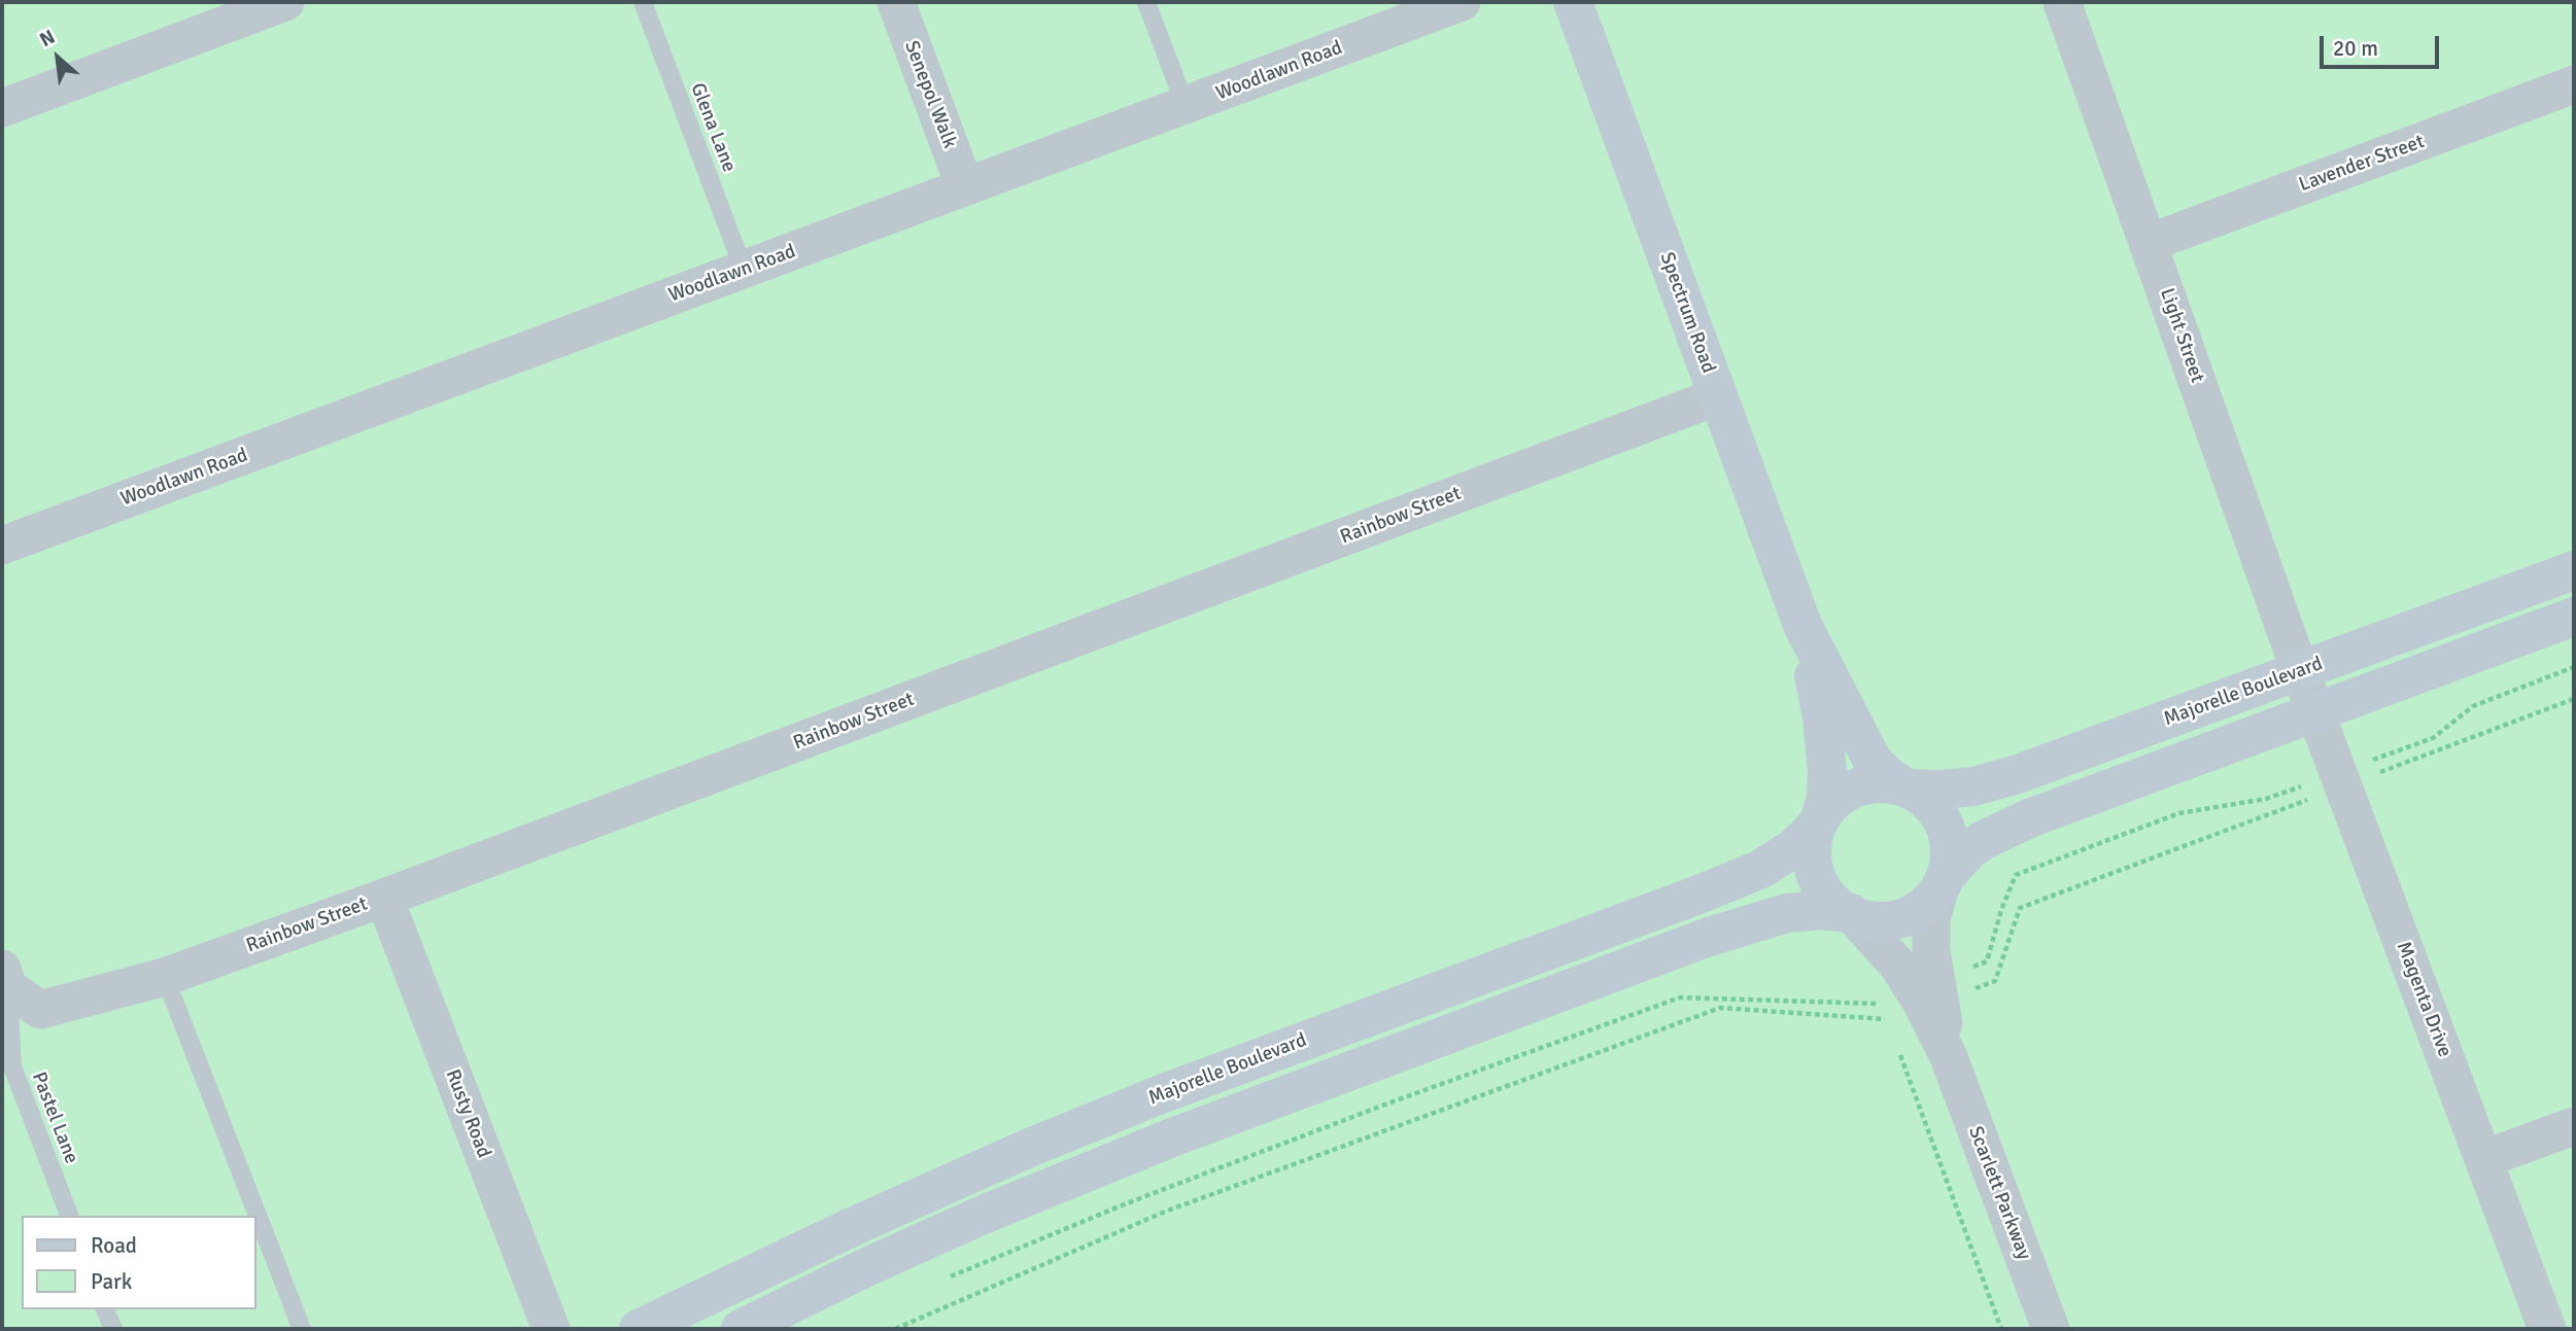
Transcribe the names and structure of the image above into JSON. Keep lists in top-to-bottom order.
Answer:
{
  "streets": {
    "street": [
      "Woodlawn Road",
      "Senepol Walk",
      "Lavender Street",
      "Spectrum Road",
      "Light Street",
      "Rainbow Street",
      "Majorelle Boulevard",
      "Magenta Drive",
      "Rusty Road",
      "Scarlett Parkway"
    ],
    "lane": ["Glena Lane", "Pastel Lane"]
  },
  "crossings": [
    ["Woodlawn Road", "Senepol Walk"],
    ["Woodlawn Road", "Glena Lane"],
    ["Lavender Street", "Light Street"],
    ["Spectrum Road", "Rainbow Street"],
    ["Spectrum Road", "Majorelle Boulevard"],
    ["Spectrum Road", "Scarlett Parkway"],
    ["Light Street", "Majorelle Boulevard"],
    ["Light Street", "Magenta Drive"],
    ["Rainbow Street", "Rusty Road"],
    ["Rainbow Street", "Pastel Lane"],
    ["Majorelle Boulevard", "Magenta Drive"],
    ["Majorelle Boulevard", "Scarlett Parkway"]
  ],
  "legend": ["Road", "Park"],
  "scale_bar": "20 m",
  "north": "top left"
}
